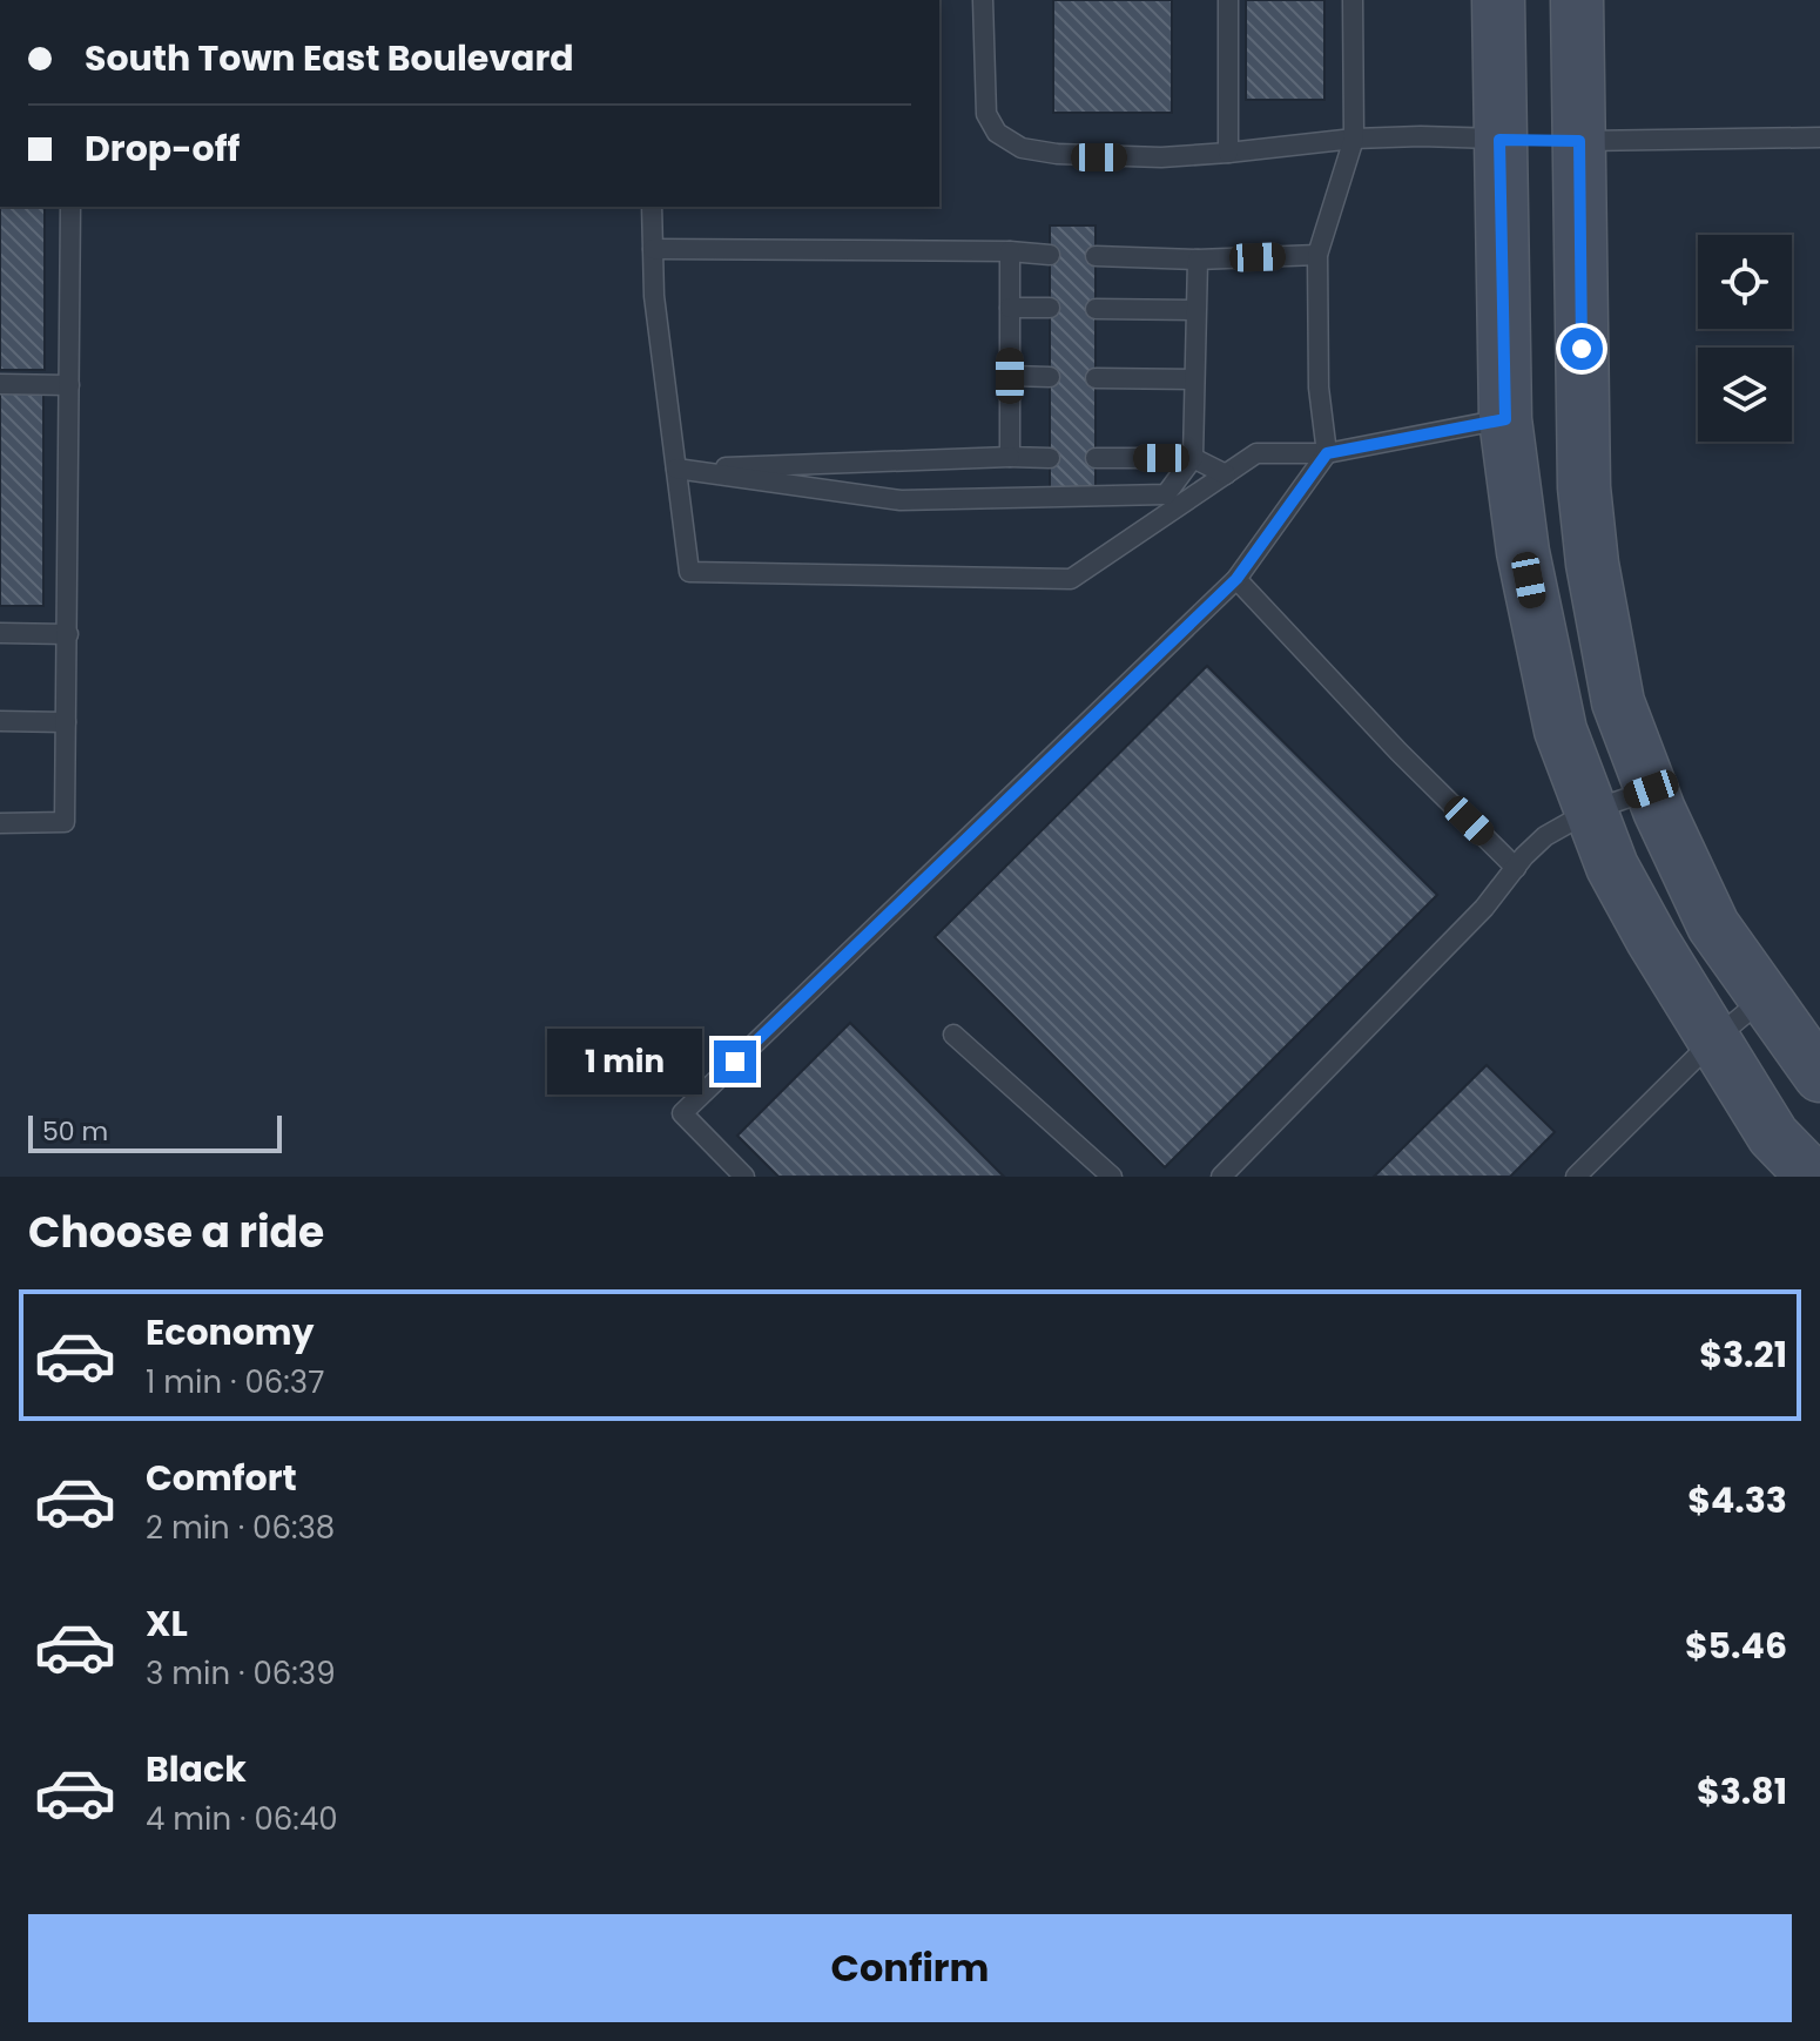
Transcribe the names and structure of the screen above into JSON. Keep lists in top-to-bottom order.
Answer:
{
  "scale_bar": "50 m",
  "page": {
    "banner": ["South Town East Boulevard", "Drop-off"],
    "bubble": "1 min",
    "scale": "50 m",
    "heading": "Choose a ride",
    "list": [
      {
        "name": "Economy",
        "note": "1 min · 06:37",
        "value": "$3.21"
      },
      {
        "name": "Comfort",
        "note": "2 min · 06:38",
        "value": "$4.33"
      },
      {
        "name": "XL",
        "note": "3 min · 06:39",
        "value": "$5.46"
      },
      {
        "name": "Black",
        "note": "4 min · 06:40",
        "value": "$3.81"
      }
    ],
    "buttons": "Confirm"
  }
}
